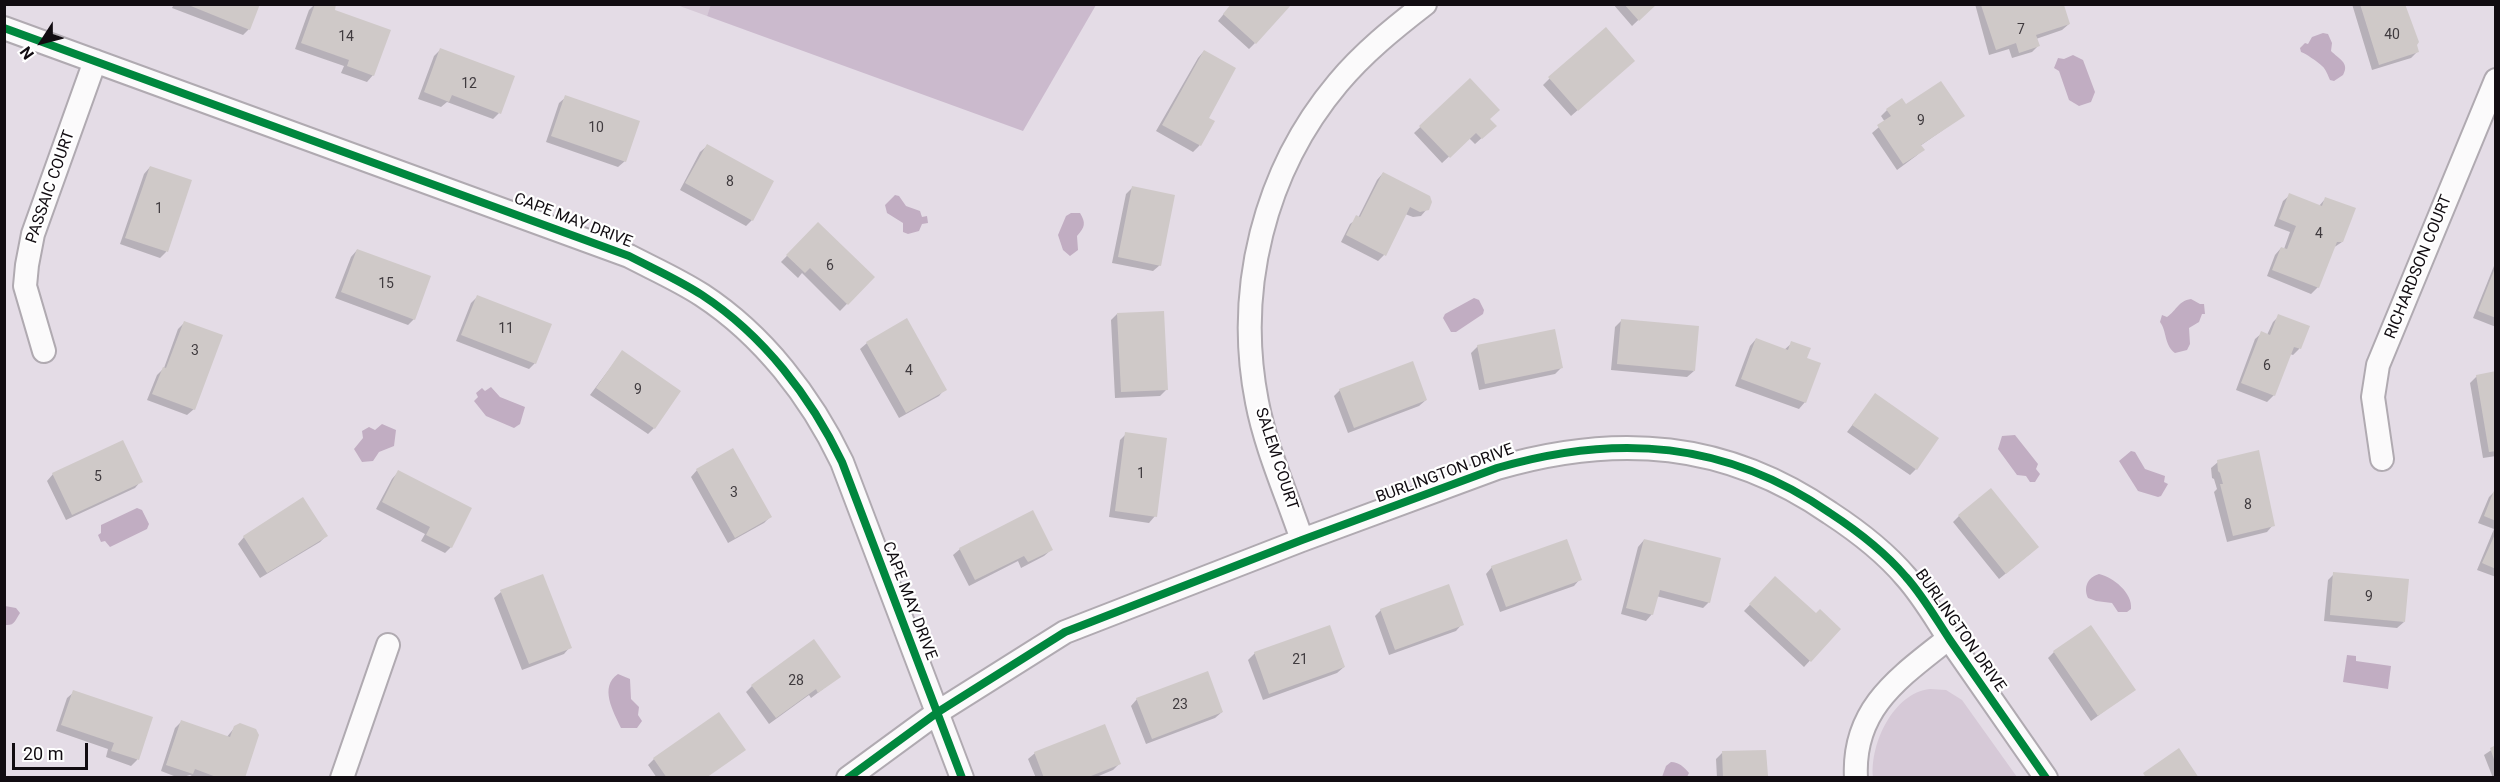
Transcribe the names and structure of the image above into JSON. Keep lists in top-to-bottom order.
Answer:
{
  "streets": {
    "street": [
      "PASSAIC COURT",
      "CAPE MAY DRIVE",
      "RICHARDSON COURT",
      "SALEM COURT",
      "BURLINGTON DRIVE"
    ]
  },
  "crossings": [
    ["PASSAIC COURT", "CAPE MAY DRIVE"],
    ["CAPE MAY DRIVE", "BURLINGTON DRIVE"],
    ["SALEM COURT", "BURLINGTON DRIVE"]
  ],
  "house_numbers": [
    "7",
    "40",
    "14",
    "12",
    "9",
    "10",
    "8",
    "1",
    "4",
    "6",
    "15",
    "11",
    "3",
    "6",
    "4",
    "9",
    "1",
    "5",
    "3",
    "8",
    "9",
    "21",
    "28",
    "23"
  ],
  "scale_bar": "20 m",
  "north": "bottom left"
}
